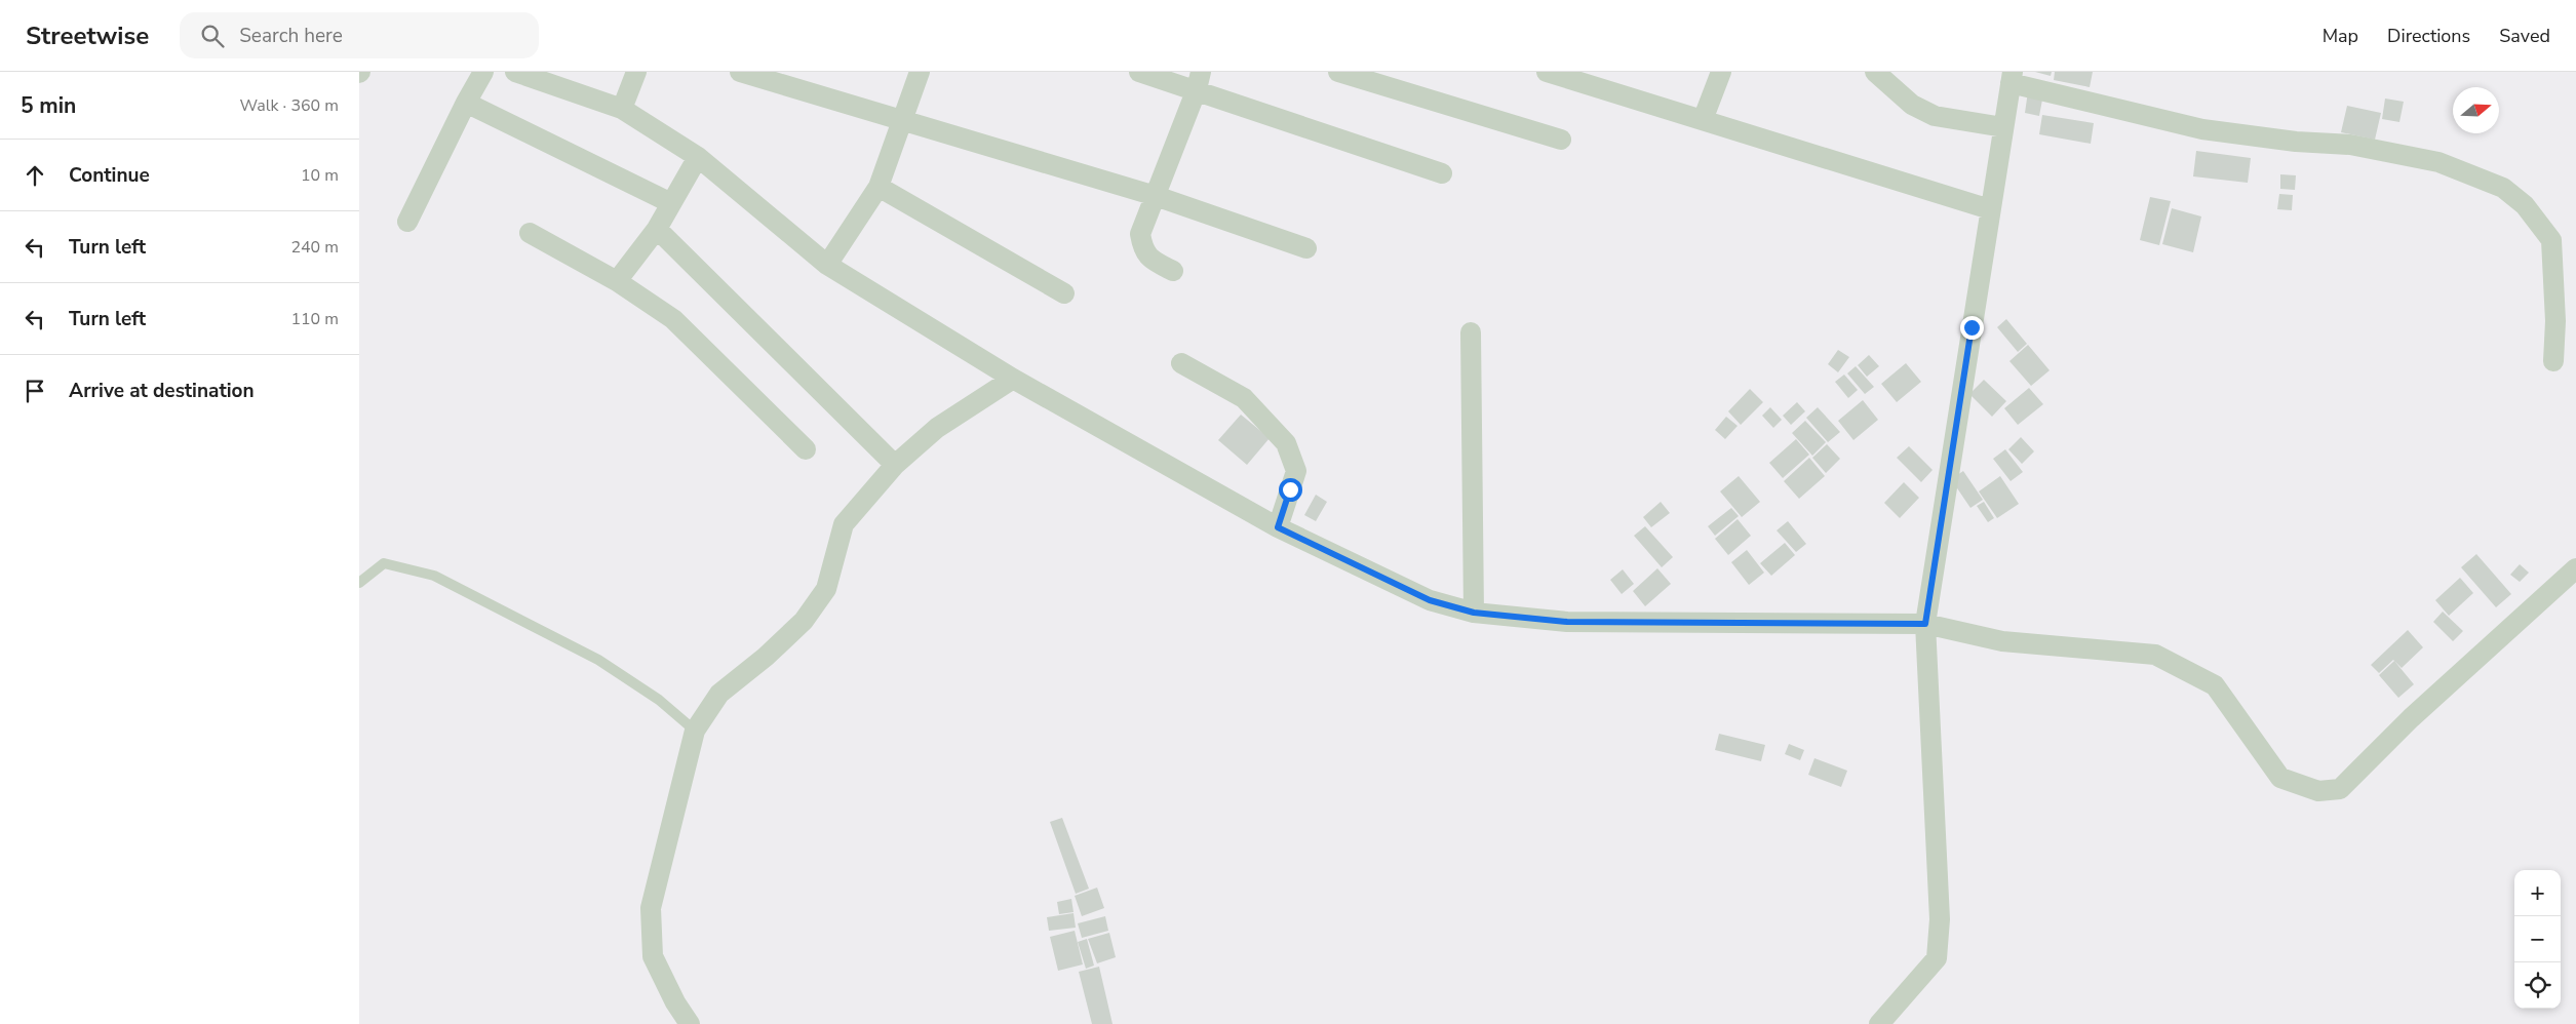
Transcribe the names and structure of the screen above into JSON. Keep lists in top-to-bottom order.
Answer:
{
  "north": "right",
  "page": {
    "header": "Streetwise",
    "search": "Search here",
    "nav": ["Map", "Directions", "Saved"],
    "heading": ["5 min", "Walk · 360 m"],
    "list": [
      ["Continue", "10 m"],
      ["Turn left", "240 m"],
      ["Turn left", "110 m"],
      "Arrive at destination"
    ],
    "map_buttons": ["+", "−"]
  }
}
